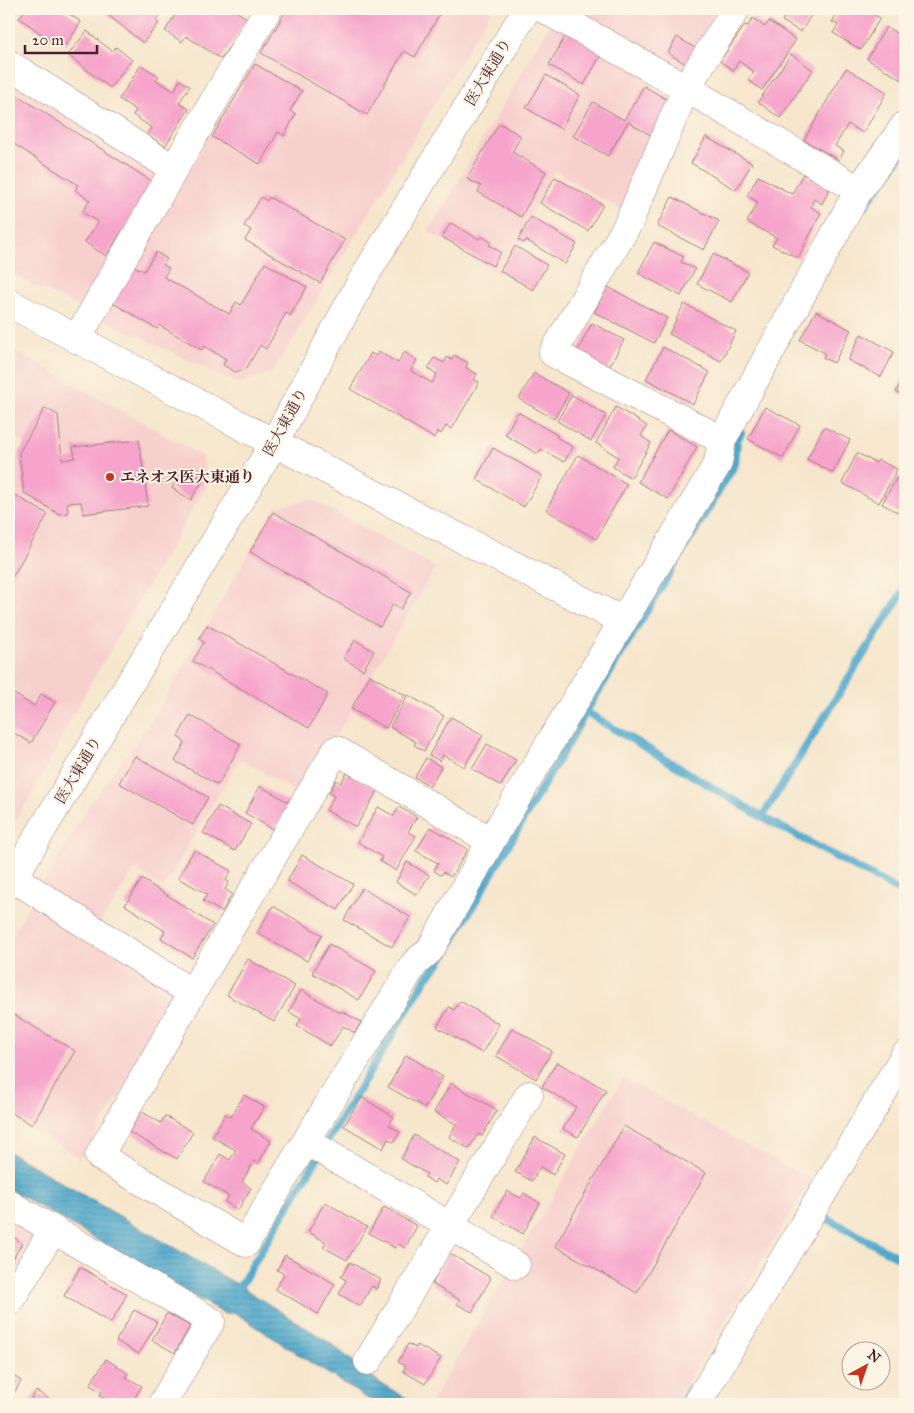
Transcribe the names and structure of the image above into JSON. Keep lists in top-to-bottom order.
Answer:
{
  "streets": {
    "street": ["医大東通り"]
  },
  "places": ["エネオス医大東通り"],
  "scale_bar": "20 m",
  "north": "top right"
}
